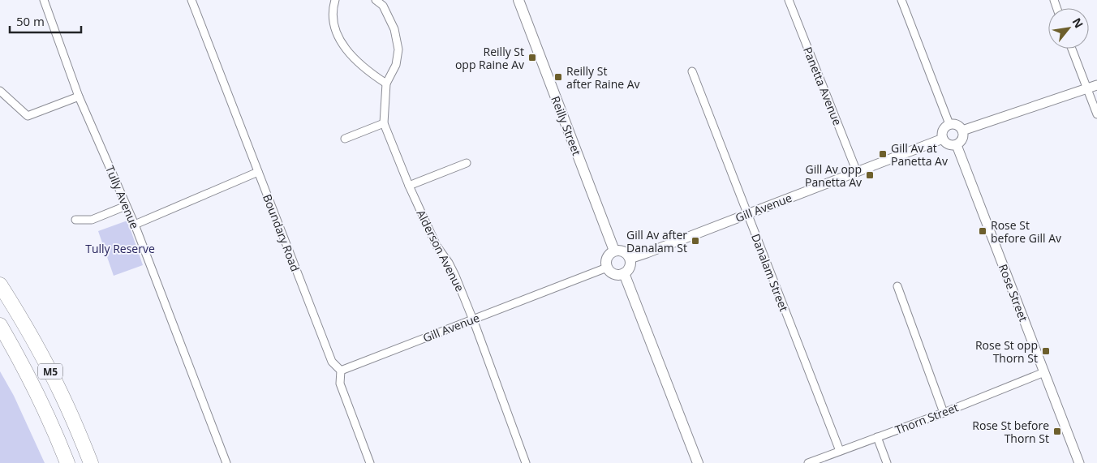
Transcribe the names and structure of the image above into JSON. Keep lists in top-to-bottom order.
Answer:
{
  "streets": {
    "highway": ["M5"],
    "main road": ["Reilly Street"],
    "street": [
      "Panetta Avenue",
      "Tully Avenue",
      "Gill Avenue",
      "Boundary Road",
      "Alderson Avenue",
      "Danalam Street",
      "Rose Street",
      "Thorn Street"
    ]
  },
  "crossings": [
    ["Panetta Avenue", "Gill Avenue"],
    ["Reilly Street", "Gill Avenue"],
    ["Gill Avenue", "Boundary Road"],
    ["Gill Avenue", "Alderson Avenue"],
    ["Gill Avenue", "Danalam Street"],
    ["Gill Avenue", "Rose Street"],
    ["Danalam Street", "Thorn Street"],
    ["Rose Street", "Thorn Street"]
  ],
  "parks": ["Tully Reserve"],
  "places": {
    "transit": [
      "Reilly St opp Raine Av",
      "Reilly St after Raine Av",
      "Gill Av at Panetta Av",
      "Gill Av opp Panetta Av",
      "Rose St before Gill Av",
      "Gill Av after Danalam St",
      "Rose St opp Thorn St",
      "Rose St before Thorn St"
    ]
  },
  "scale_bar": "50 m",
  "north": "top right"
}
